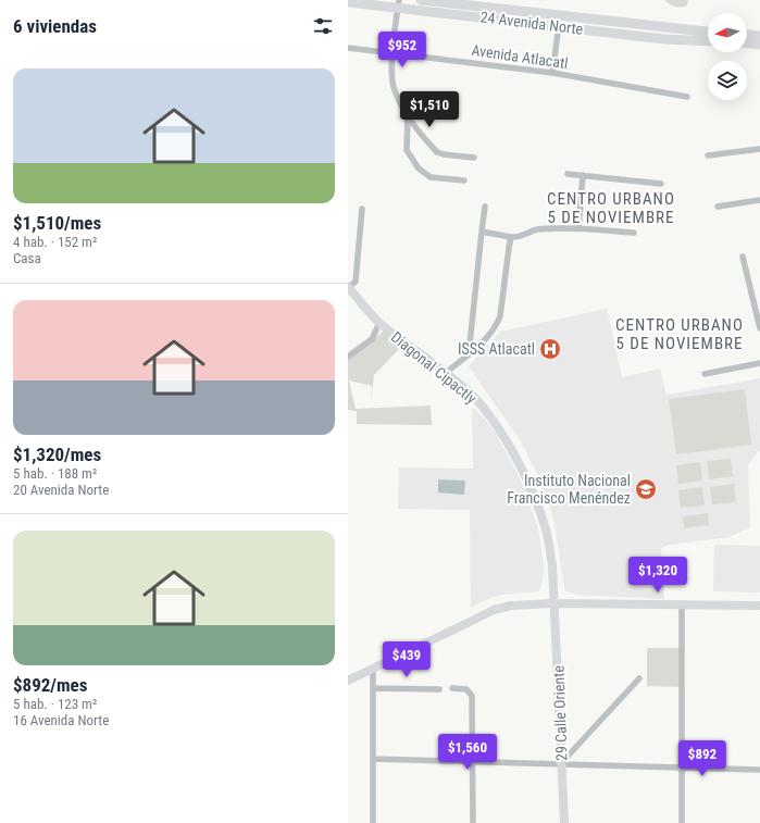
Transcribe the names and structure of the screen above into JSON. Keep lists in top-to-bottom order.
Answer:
{
  "streets": {
    "main road": ["24 Avenida Norte"],
    "street": ["Avenida Atlacatl", "Diagonal Cipactly", "29 Calle Oriente"]
  },
  "crossings": [
    ["Diagonal Cipactly", "29 Calle Oriente"]
  ],
  "districts": ["CENTRO URBANO 5 DE NOVIEMBRE", "CENTRO URBANO 5 DE NOVIEMBRE"],
  "places": {
    "hospital": ["ISSS Atlacatl"],
    "school or university": ["Instituto Nacional Francisco Menéndez"]
  },
  "north": "left",
  "page": {
    "heading": "6 viviendas",
    "price": [
      "$952",
      "$1,510",
      "$1,320",
      "$439",
      "$1,560",
      "$892"
    ],
    "list": [
      {
        "name": "$1,510/mes",
        "note": "4 hab. · 152 m² · Casa"
      },
      {
        "name": "$1,320/mes",
        "note": "5 hab. · 188 m² · 20 Avenida Norte"
      },
      {
        "name": "$892/mes",
        "note": "5 hab. · 123 m² · 16 Avenida Norte"
      }
    ]
  }
}
